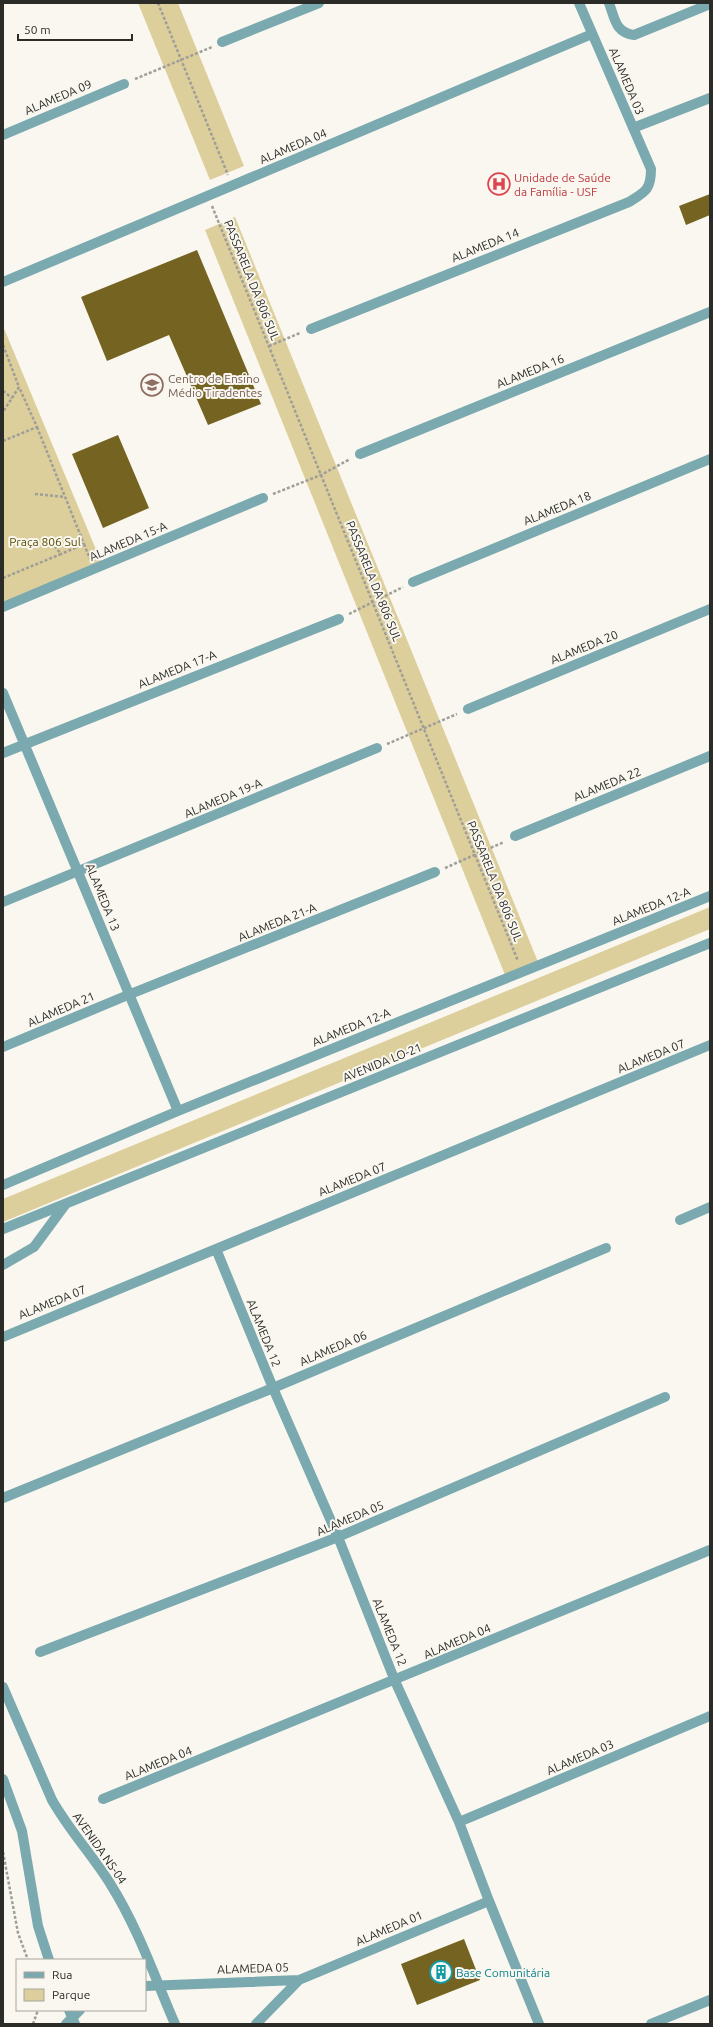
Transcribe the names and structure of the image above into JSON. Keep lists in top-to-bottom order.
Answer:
{
  "streets": {
    "street": [
      "ALAMEDA 03",
      "ALAMEDA 09",
      "ALAMEDA 04",
      "ALAMEDA 14",
      "ALAMEDA 16",
      "ALAMEDA 18",
      "ALAMEDA 15-A",
      "ALAMEDA 20",
      "ALAMEDA 17-A",
      "ALAMEDA 22",
      "ALAMEDA 19-A",
      "ALAMEDA 13",
      "ALAMEDA 12-A",
      "ALAMEDA 21-A",
      "ALAMEDA 21",
      "ALAMEDA 07",
      "AVENIDA LO-21",
      "ALAMEDA 12",
      "ALAMEDA 06",
      "ALAMEDA 05",
      "AVENIDA NS-04",
      "ALAMEDA 01"
    ],
    "path": ["PASSARELA DA 806 SUL"]
  },
  "crossings": [
    ["ALAMEDA 03", "ALAMEDA 04"],
    ["ALAMEDA 03", "ALAMEDA 14"],
    ["ALAMEDA 03", "ALAMEDA 12"],
    ["ALAMEDA 04", "PASSARELA DA 806 SUL"],
    ["ALAMEDA 04", "ALAMEDA 12"],
    ["PASSARELA DA 806 SUL", "ALAMEDA 12-A"],
    ["ALAMEDA 17-A", "ALAMEDA 13"],
    ["ALAMEDA 19-A", "ALAMEDA 13"],
    ["ALAMEDA 13", "ALAMEDA 12-A"],
    ["ALAMEDA 13", "ALAMEDA 21-A"],
    ["ALAMEDA 13", "ALAMEDA 21"],
    ["ALAMEDA 21-A", "ALAMEDA 21"],
    ["ALAMEDA 07", "ALAMEDA 12"],
    ["ALAMEDA 12", "ALAMEDA 06"],
    ["ALAMEDA 12", "ALAMEDA 05"],
    ["ALAMEDA 12", "ALAMEDA 01"],
    ["ALAMEDA 05", "AVENIDA NS-04"],
    ["ALAMEDA 05", "ALAMEDA 01"]
  ],
  "parks": ["Praça 806 Sul"],
  "places": {
    "hospital": ["Unidade de Saúde da Família - USF"],
    "school or university": ["Centro de Ensino Médio Tiradentes"],
    "building": ["Base Comunitária"]
  },
  "legend": ["Rua", "Parque"],
  "scale_bar": "50 m"
}
